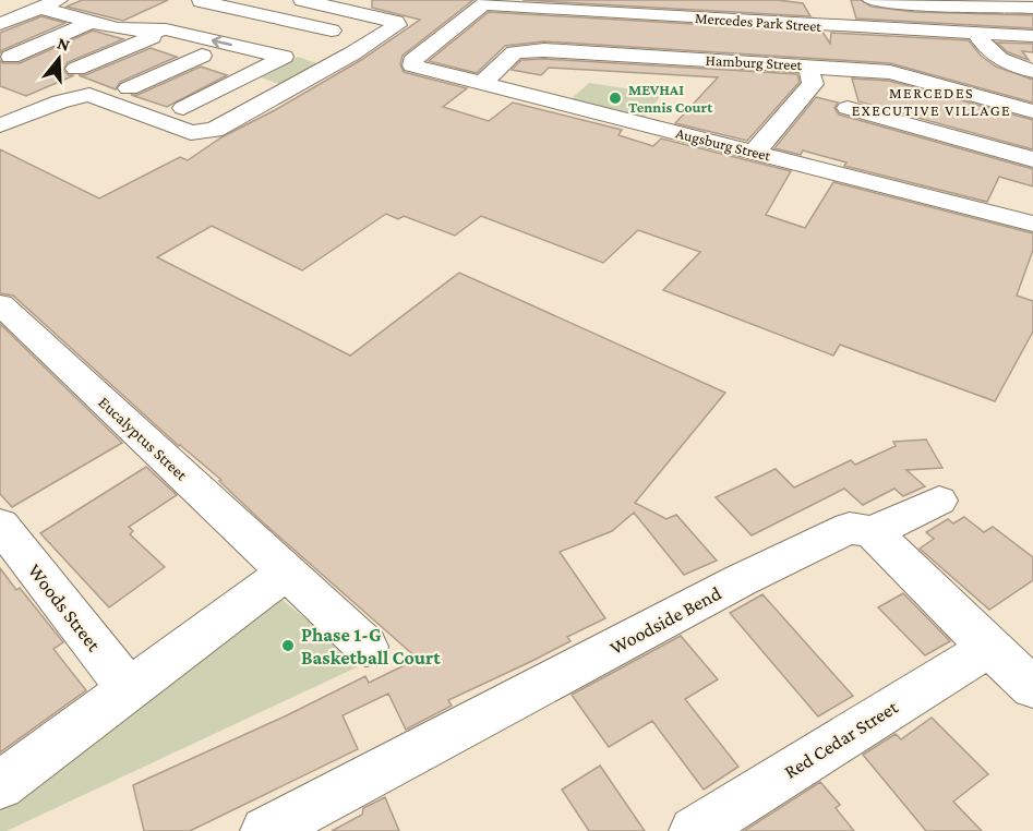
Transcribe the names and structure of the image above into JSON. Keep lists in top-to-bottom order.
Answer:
{
  "streets": {
    "street": [
      "Mercedes Park Street",
      "Hamburg Street",
      "Augsburg Street",
      "Eucalyptus Street",
      "Woods Street",
      "Woodside Bend",
      "Red Cedar Street"
    ]
  },
  "crossings": [
    ["Mercedes Park Street", "Augsburg Street"],
    ["Hamburg Street", "Augsburg Street"]
  ],
  "districts": ["MERCEDES EXECUTIVE VILLAGE"],
  "places": ["MEVHAI Tennis Court", "Phase 1-G Basketball Court"],
  "north": "top"
}
